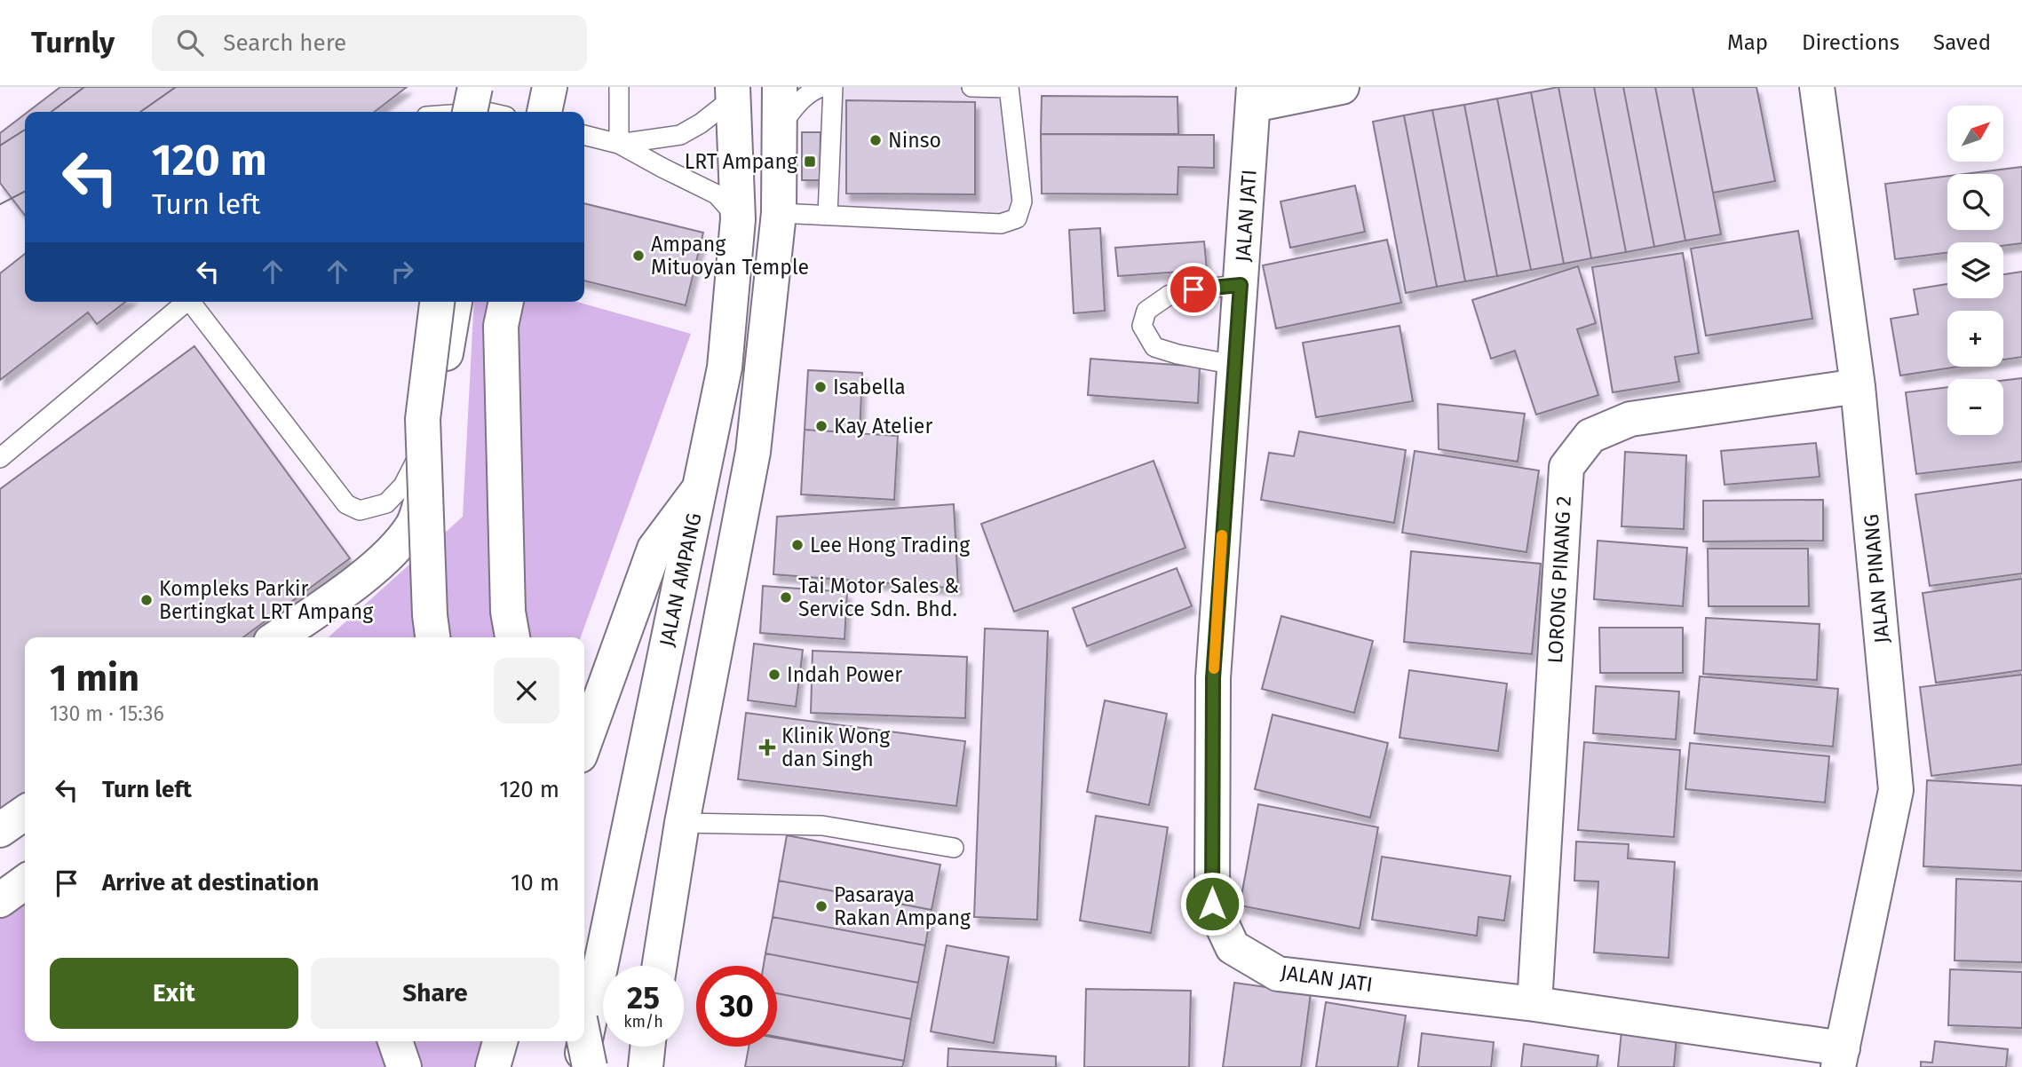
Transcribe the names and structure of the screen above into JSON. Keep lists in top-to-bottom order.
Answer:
{
  "streets": {
    "main road": [
      "JALAN JATI",
      "JALAN PINANG",
      "JALAN AMPANG",
      "LORONG PINANG 2"
    ]
  },
  "crossings": [
    ["JALAN JATI", "JALAN PINANG"],
    ["JALAN JATI", "LORONG PINANG 2"],
    ["JALAN PINANG", "LORONG PINANG 2"]
  ],
  "places": {
    "other": [
      "Ninso",
      "Ampang Mituoyan Temple",
      "Isabella",
      "Kay Atelier",
      "Lee Hong Trading",
      "Tai Motor Sales & Service Sdn. Bhd.",
      "Kompleks Parkir Bertingkat LRT Ampang",
      "Indah Power",
      "Pasaraya Rakan Ampang"
    ],
    "transit": ["LRT Ampang"],
    "health": ["Klinik Wong dan Singh"]
  },
  "north": "top right",
  "page": {
    "header": "Turnly",
    "search": "Search here",
    "nav": ["Map", "Directions", "Saved"],
    "map_buttons": ["+", "−"],
    "turn": ["120 m", "Turn left"],
    "heading": ["1 min", "130 m · 15:36"],
    "list": [
      {
        "name": "Turn left",
        "value": "120 m"
      },
      {
        "name": "Arrive at destination",
        "value": "10 m"
      }
    ],
    "buttons": ["Exit", "Share"],
    "speed": "25 km/h",
    "limit": "30"
  }
}
